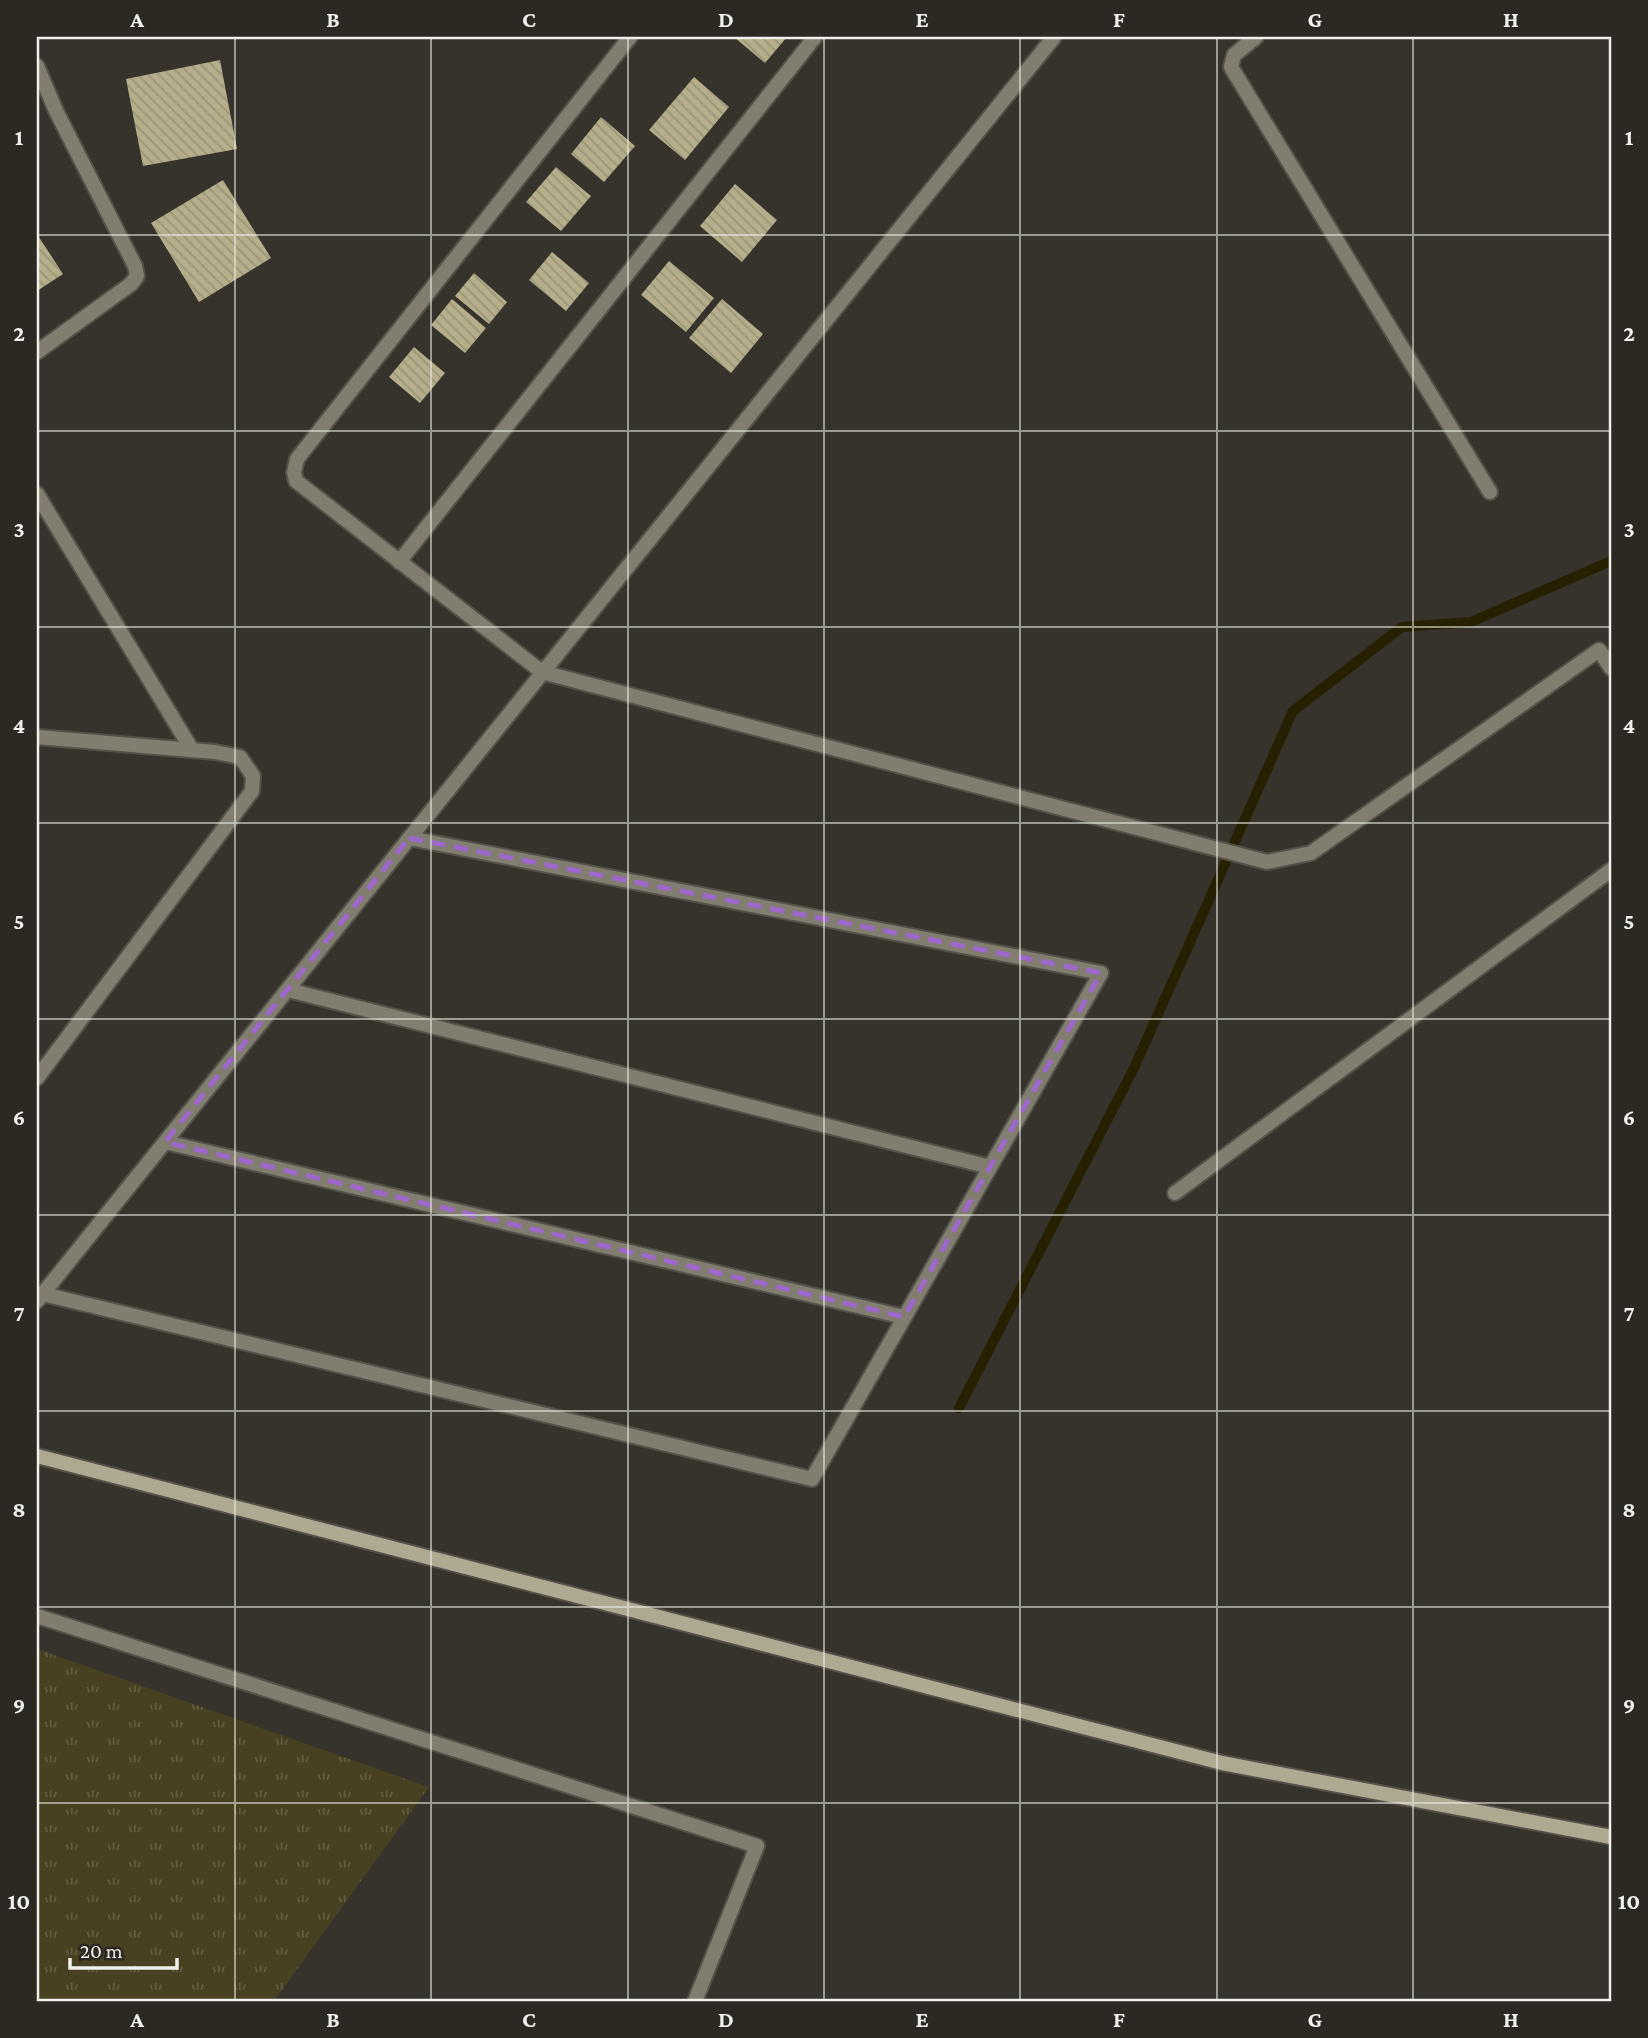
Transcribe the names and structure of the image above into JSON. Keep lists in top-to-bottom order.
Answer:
{
  "scale_bar": "20 m",
  "grid": {
    "columns": [
      "A",
      "B",
      "C",
      "D",
      "E",
      "F",
      "G",
      "H"
    ],
    "rows": [
      "1",
      "2",
      "3",
      "4",
      "5",
      "6",
      "7",
      "8",
      "9",
      "10"
    ]
  }
}
